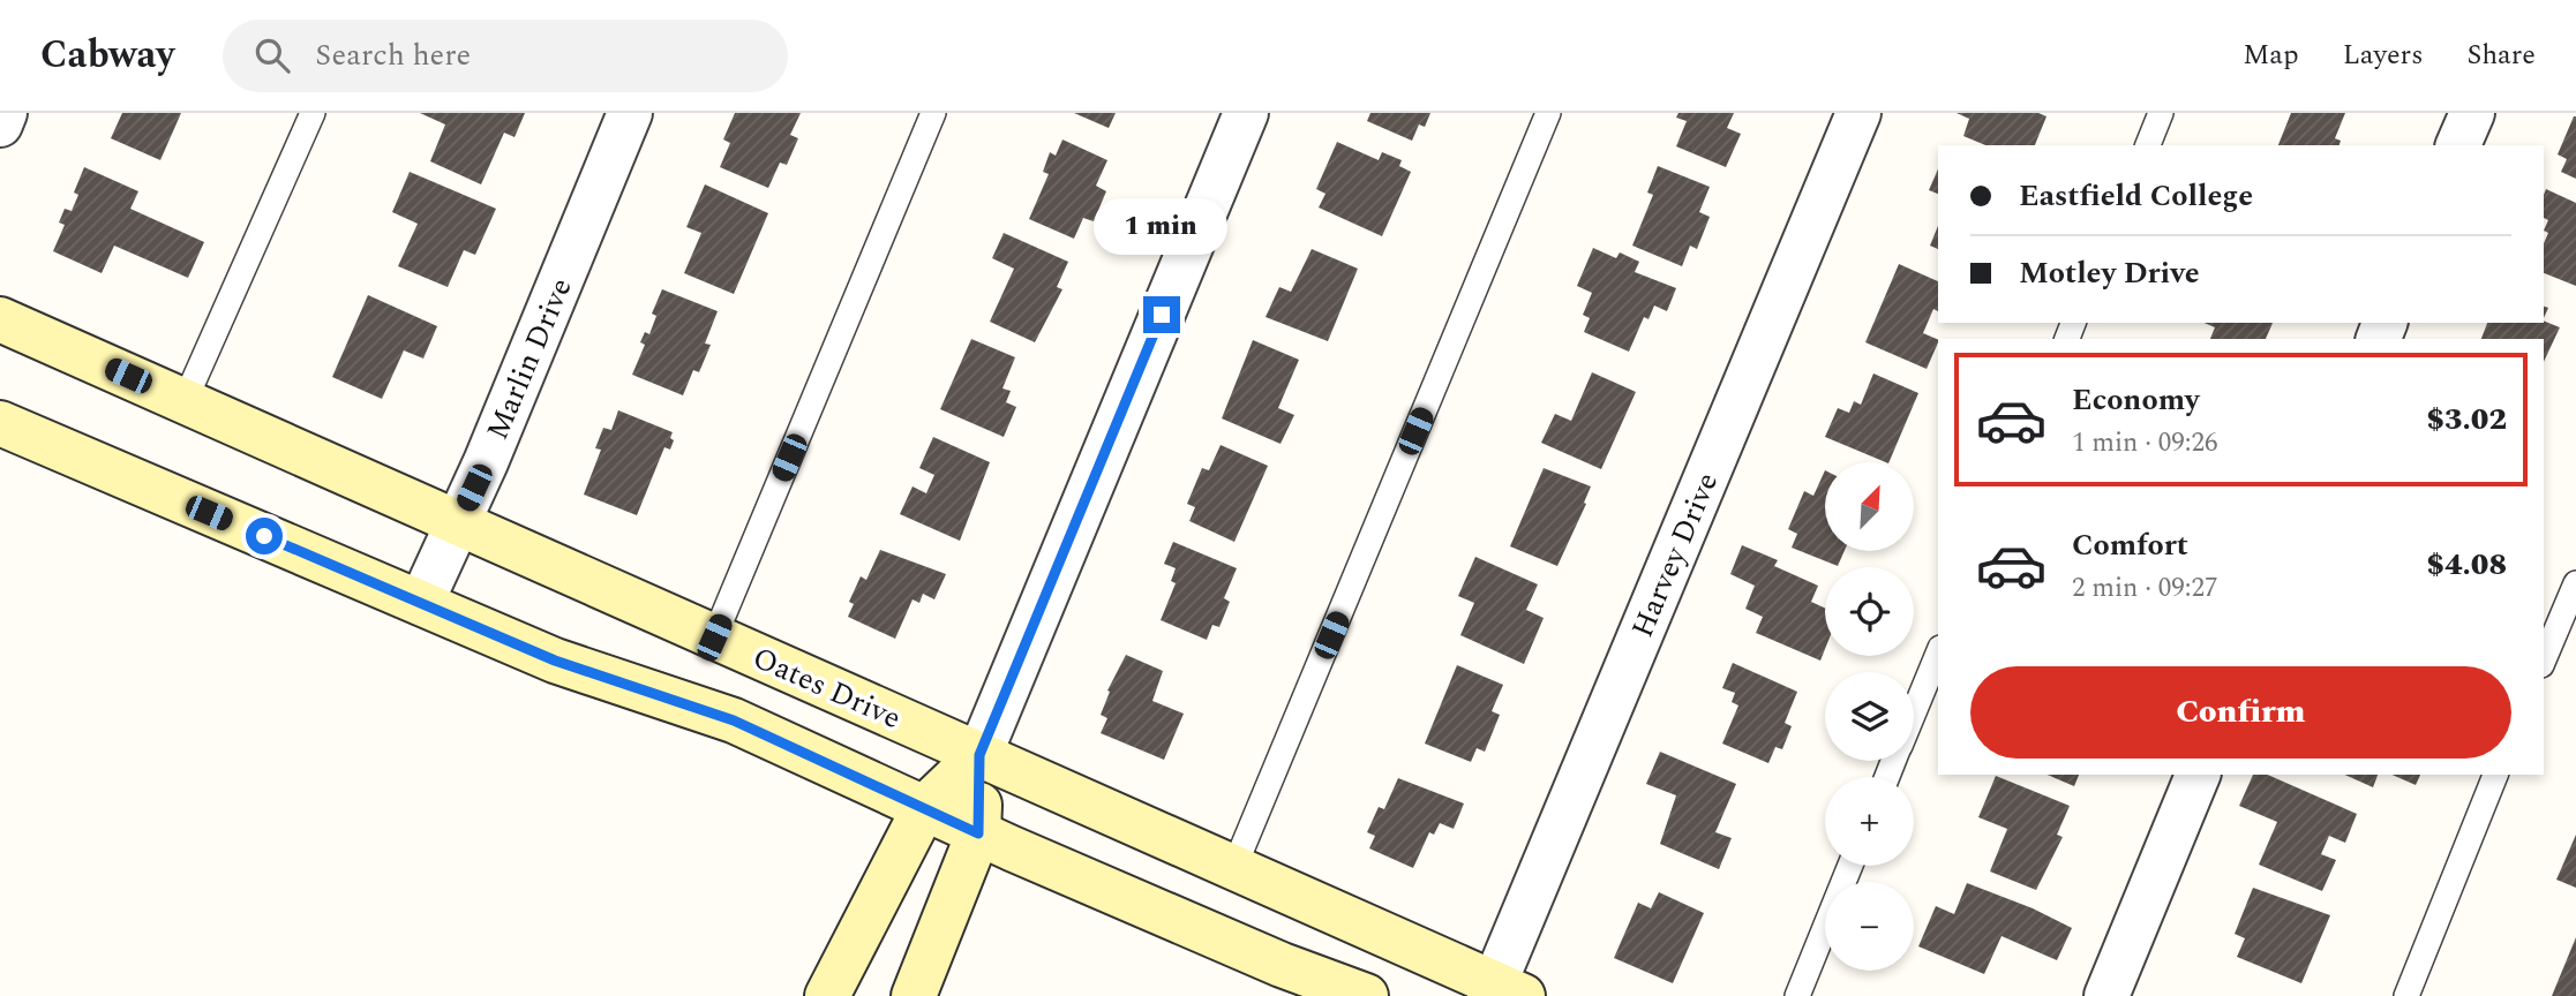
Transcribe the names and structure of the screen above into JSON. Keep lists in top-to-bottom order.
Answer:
{
  "streets": {
    "main road": ["Oates Drive"],
    "street": ["Marlin Drive", "Harvey Drive"]
  },
  "crossings": [
    ["Marlin Drive", "Oates Drive"],
    ["Harvey Drive", "Oates Drive"]
  ],
  "north": "top right",
  "page": {
    "header": "Cabway",
    "search": "Search here",
    "nav": ["Map", "Layers", "Share"],
    "banner": ["Eastfield College", "Motley Drive"],
    "bubble": "1 min",
    "list": [
      {
        "name": "Economy",
        "note": "1 min · 09:26",
        "value": "$3.02"
      },
      {
        "name": "Comfort",
        "note": "2 min · 09:27",
        "value": "$4.08"
      }
    ],
    "map_buttons": ["+", "−"],
    "buttons": "Confirm"
  }
}
